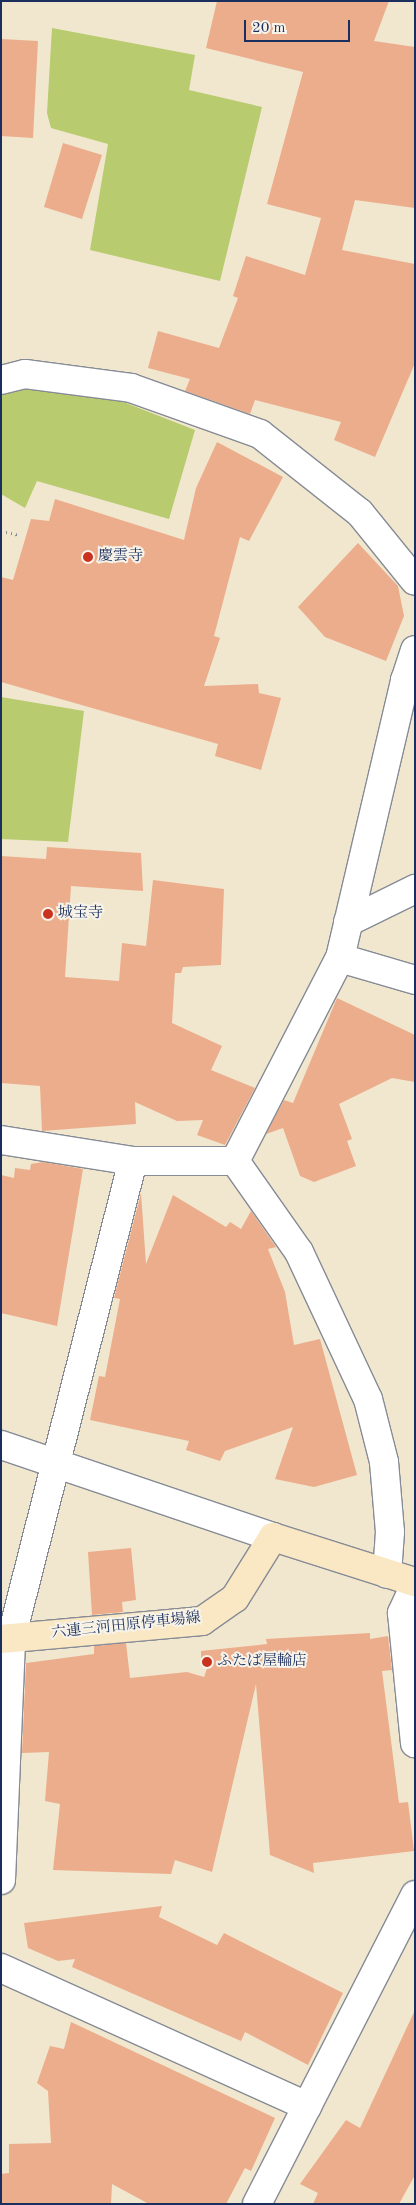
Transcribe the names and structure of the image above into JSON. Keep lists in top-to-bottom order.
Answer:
{
  "streets": {
    "main road": ["六連三河田原停車場線"]
  },
  "places": ["慶雲寺", "城宝寺", "ふたば屋輪店"],
  "scale_bar": "20 m"
}
